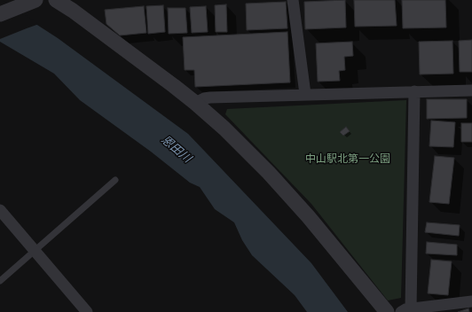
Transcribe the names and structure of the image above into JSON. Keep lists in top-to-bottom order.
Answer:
{
  "water": ["恩田川"],
  "parks": ["中山駅北第一公園"]
}
